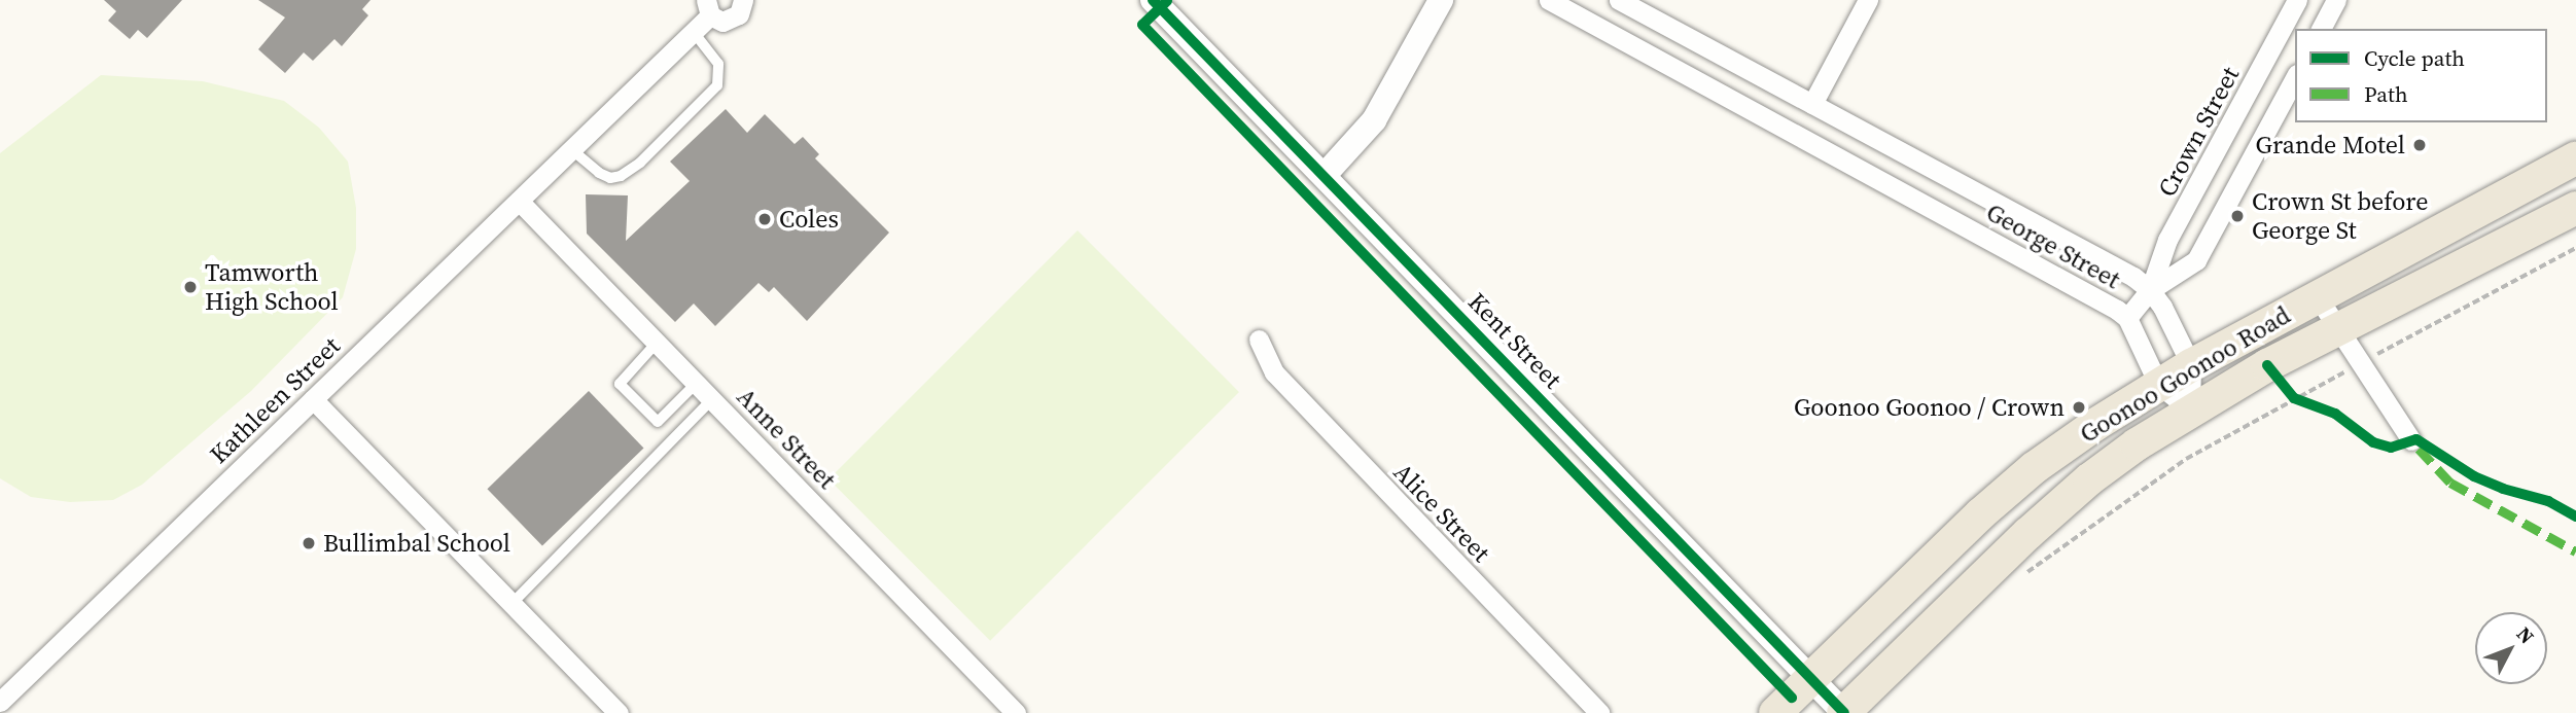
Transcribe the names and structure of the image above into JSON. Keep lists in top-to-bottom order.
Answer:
{
  "streets": {
    "main road": ["Goonoo Goonoo Road"],
    "street": [
      "Crown Street",
      "George Street",
      "Kent Street",
      "Kathleen Street",
      "Anne Street",
      "Alice Street"
    ]
  },
  "crossings": [
    ["Crown Street", "George Street"],
    ["George Street", "Goonoo Goonoo Road"],
    ["Kent Street", "Goonoo Goonoo Road"],
    ["Kathleen Street", "Anne Street"]
  ],
  "places": [
    "Grande Motel",
    "Crown St before George St",
    "Coles",
    "Tamworth High School",
    "Goonoo Goonoo / Crown",
    "Bullimbal School"
  ],
  "legend": ["Cycle path", "Path"],
  "north": "top right"
}
